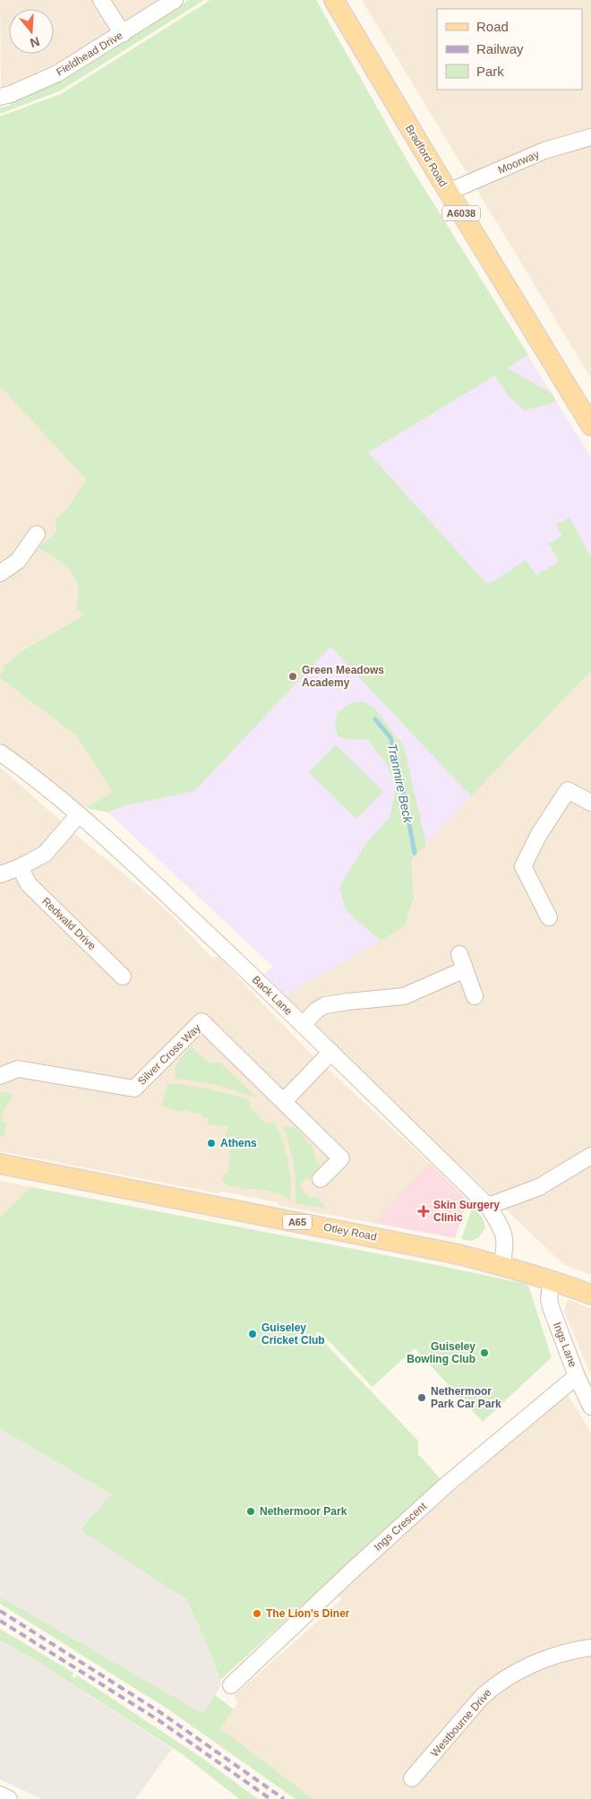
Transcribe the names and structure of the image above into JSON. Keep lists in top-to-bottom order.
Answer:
{
  "streets": {
    "main road": [
      "Bradford Road",
      "A6038",
      "A65",
      "Otley Road"
    ],
    "street": [
      "Fieldhead Drive",
      "Moorway",
      "Redwald Drive",
      "Back Lane",
      "Silver Cross Way",
      "Ings Lane",
      "Ings Crescent",
      "Westbourne Drive"
    ]
  },
  "crossings": [
    ["Bradford Road", "Moorway"],
    ["Back Lane", "Otley Road"],
    ["Otley Road", "Ings Lane"],
    ["Ings Lane", "Ings Crescent"]
  ],
  "water": ["Tranmire Beck"],
  "places": {
    "other": [
      "Green Meadows Academy",
      "Athens",
      "Guiseley Cricket Club",
      "Guiseley Bowling Club",
      "Nethermoor Park Car Park",
      "Nethermoor Park",
      "The Lion's Diner"
    ],
    "health": ["Skin Surgery Clinic"]
  },
  "legend": ["Road", "Railway", "Park"],
  "north": "bottom"
}
